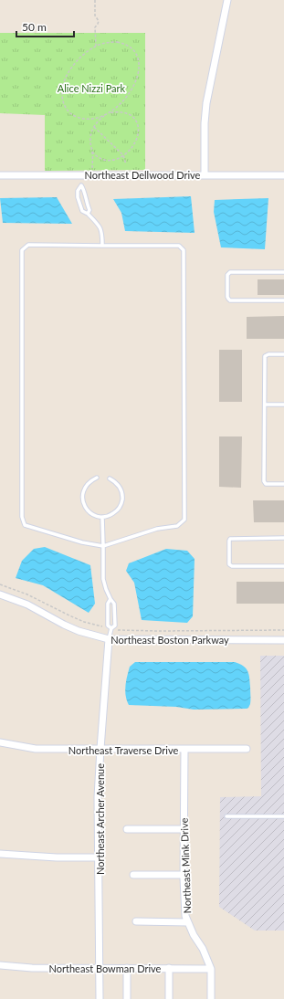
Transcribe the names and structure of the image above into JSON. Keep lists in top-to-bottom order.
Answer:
{
  "streets": {
    "street": [
      "Northeast Dellwood Drive",
      "Northeast Boston Parkway",
      "Northeast Traverse Drive",
      "Northeast Archer Avenue",
      "Northeast Mink Drive",
      "Northeast Bowman Drive"
    ]
  },
  "crossings": [
    ["Northeast Boston Parkway", "Northeast Archer Avenue"],
    ["Northeast Traverse Drive", "Northeast Archer Avenue"],
    ["Northeast Traverse Drive", "Northeast Mink Drive"],
    ["Northeast Archer Avenue", "Northeast Bowman Drive"],
    ["Northeast Mink Drive", "Northeast Bowman Drive"]
  ],
  "parks": ["Alice Nizzi Park"],
  "scale_bar": "50 m"
}
